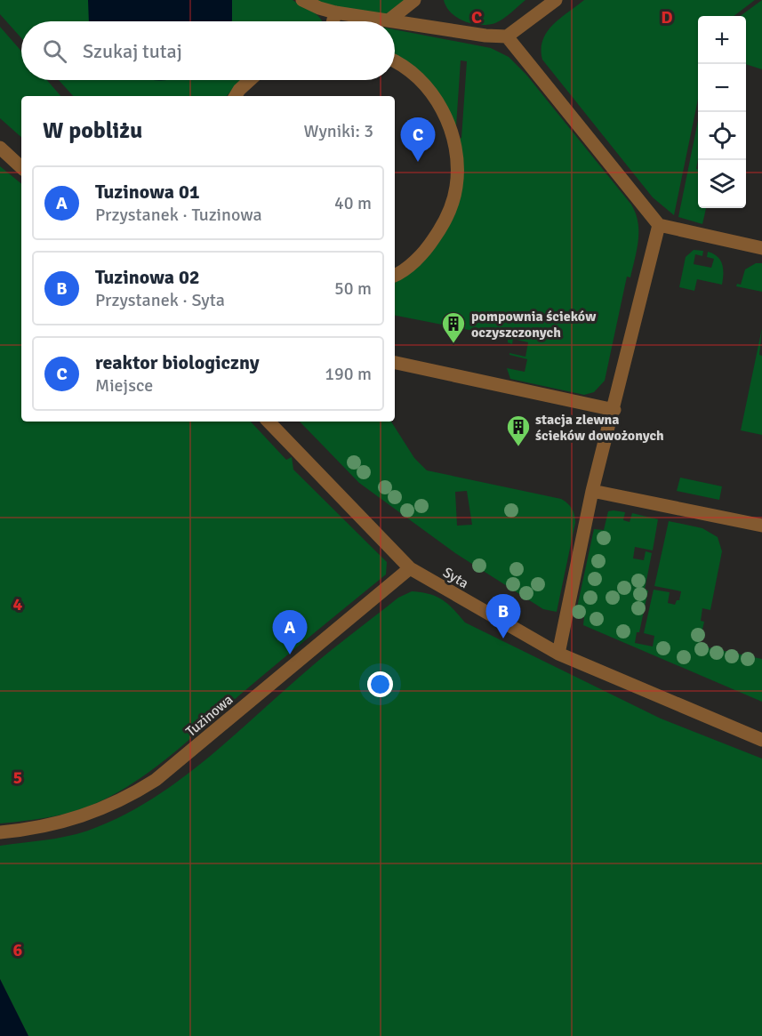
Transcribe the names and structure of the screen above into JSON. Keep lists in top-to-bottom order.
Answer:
{
  "streets": {
    "street": ["Syta", "Tuzinowa"]
  },
  "crossings": [
    ["Syta", "Tuzinowa"]
  ],
  "places": {
    "building": ["pompownia ścieków oczyszczonych", "stacja zlewna ścieków dowożonych"]
  },
  "page": {
    "map_buttons": ["+", "−"],
    "search": "Szukaj tutaj",
    "heading": ["W pobliżu", "Wyniki: 3"],
    "pins": ["C", "B", "A"],
    "list": [
      {
        "mark": "A",
        "name": "Tuzinowa 01",
        "note": "Przystanek · Tuzinowa",
        "value": "40 m"
      },
      {
        "mark": "B",
        "name": "Tuzinowa 02",
        "note": "Przystanek · Syta",
        "value": "50 m"
      },
      {
        "mark": "C",
        "name": "reaktor biologiczny",
        "note": "Miejsce",
        "value": "190 m"
      }
    ]
  },
  "grid": {
    "columns": ["C", "D"],
    "rows": ["4", "5", "6"]
  }
}
